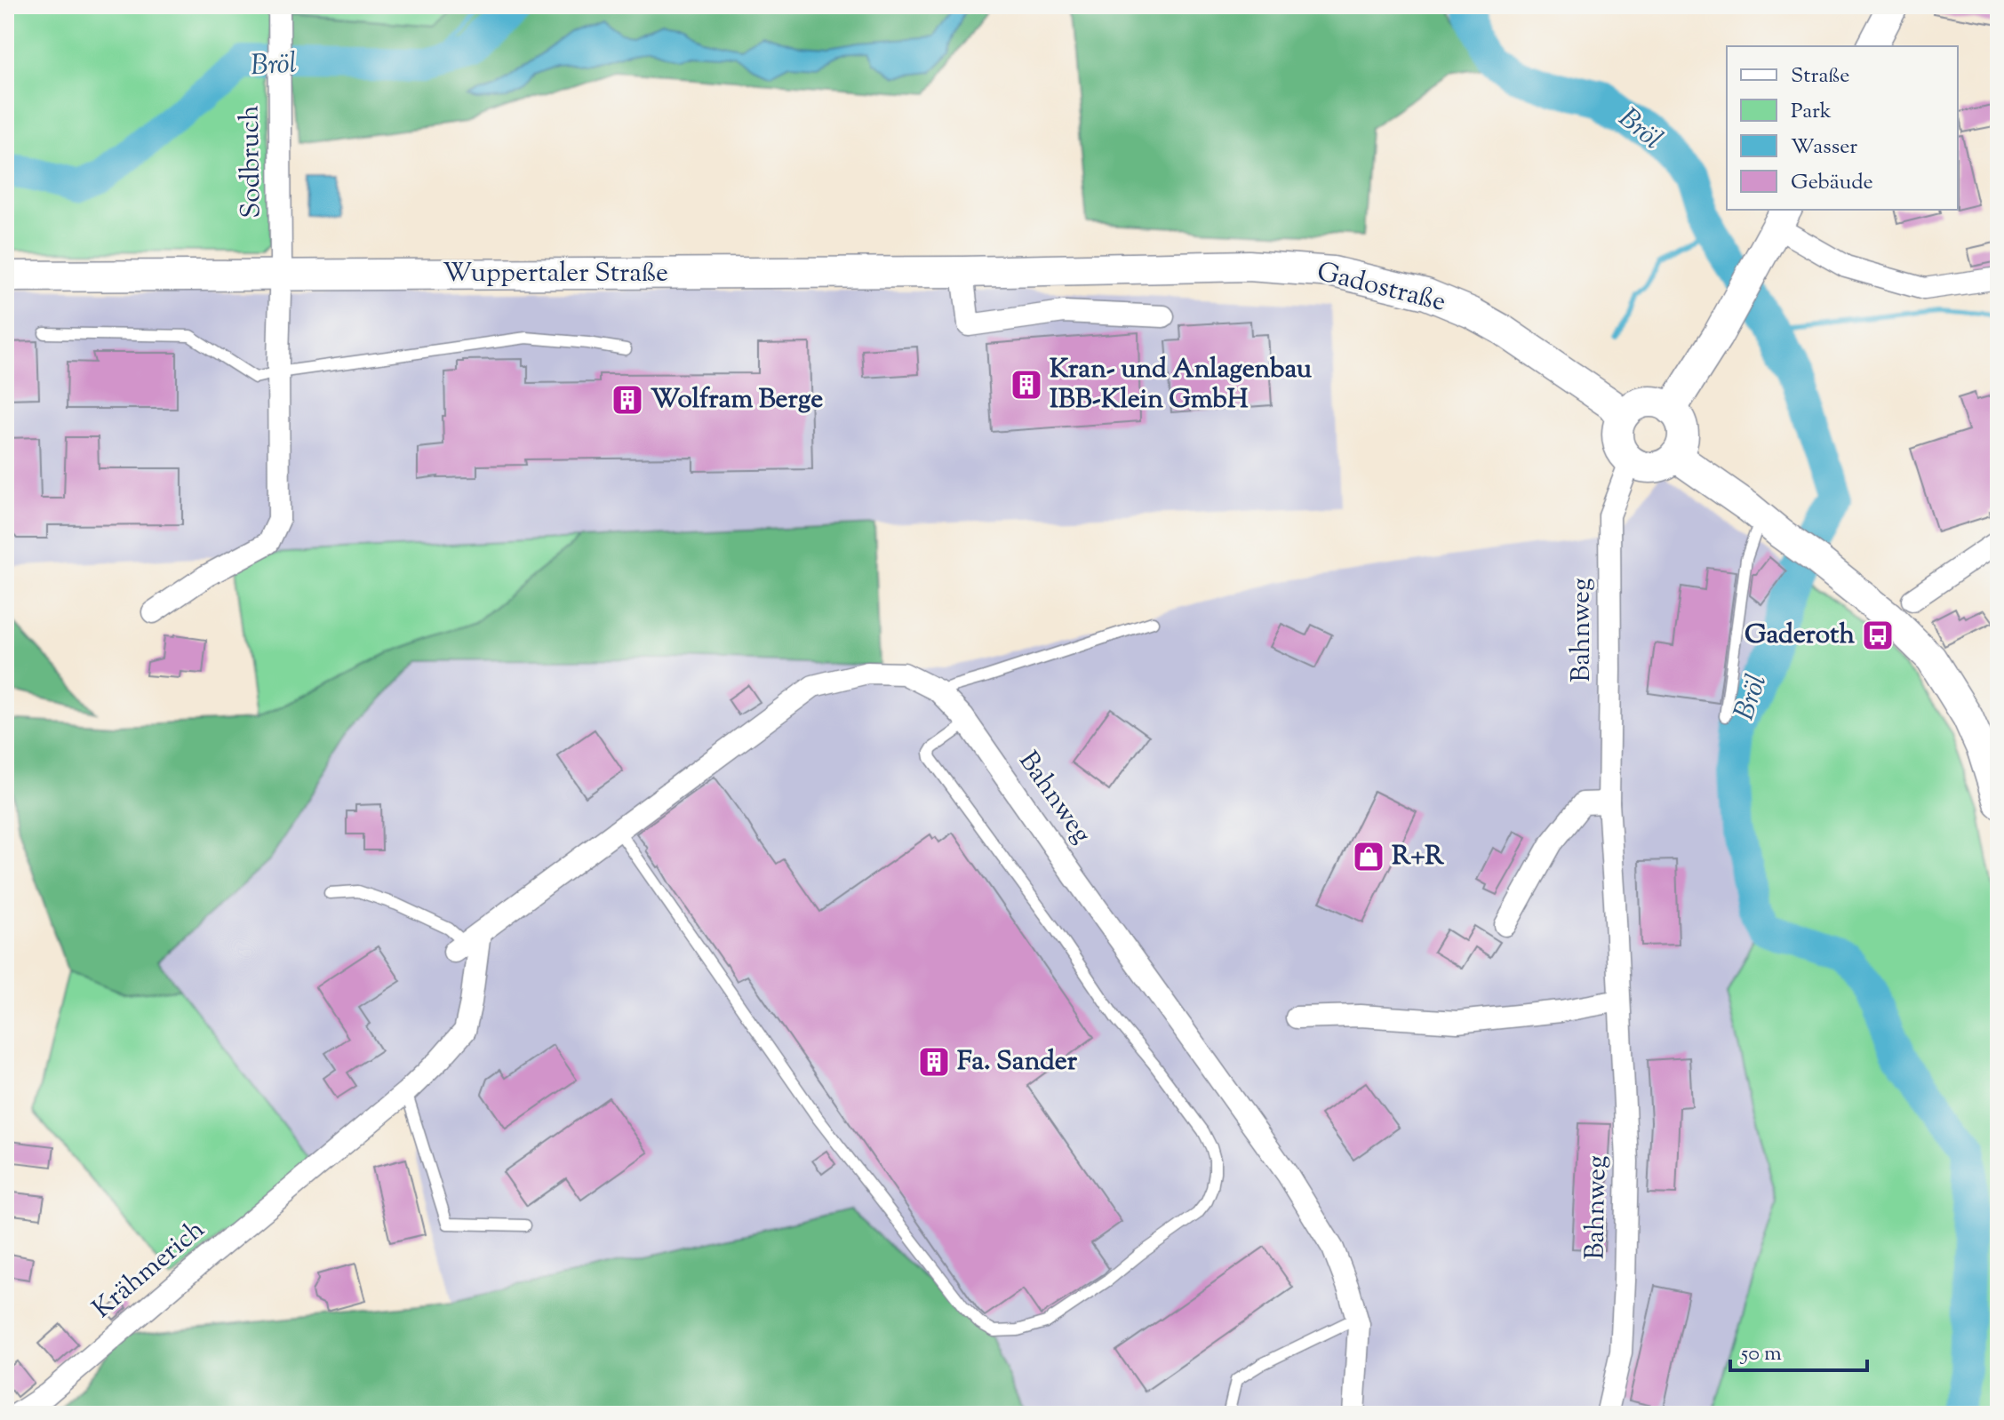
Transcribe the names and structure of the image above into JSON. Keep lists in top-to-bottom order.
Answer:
{
  "streets": {
    "main road": ["Wuppertaler Straße", "Gadostraße"],
    "street": ["Sodbruch", "Bahnweg", "Krähmerich"]
  },
  "crossings": [
    ["Sodbruch", "Wuppertaler Straße"],
    ["Wuppertaler Straße", "Gadostraße"],
    ["Gadostraße", "Bahnweg"]
  ],
  "water": ["Bröl"],
  "places": {
    "building": ["Kran- und Anlagenbau IBB-Klein GmbH", "Wolfram Berge", "Fa. Sander"],
    "bus stop": ["Gaderoth"],
    "shop": ["R+R"]
  },
  "legend": [
    "Straße",
    "Park",
    "Wasser",
    "Gebäude"
  ],
  "scale_bar": "50 m"
}
